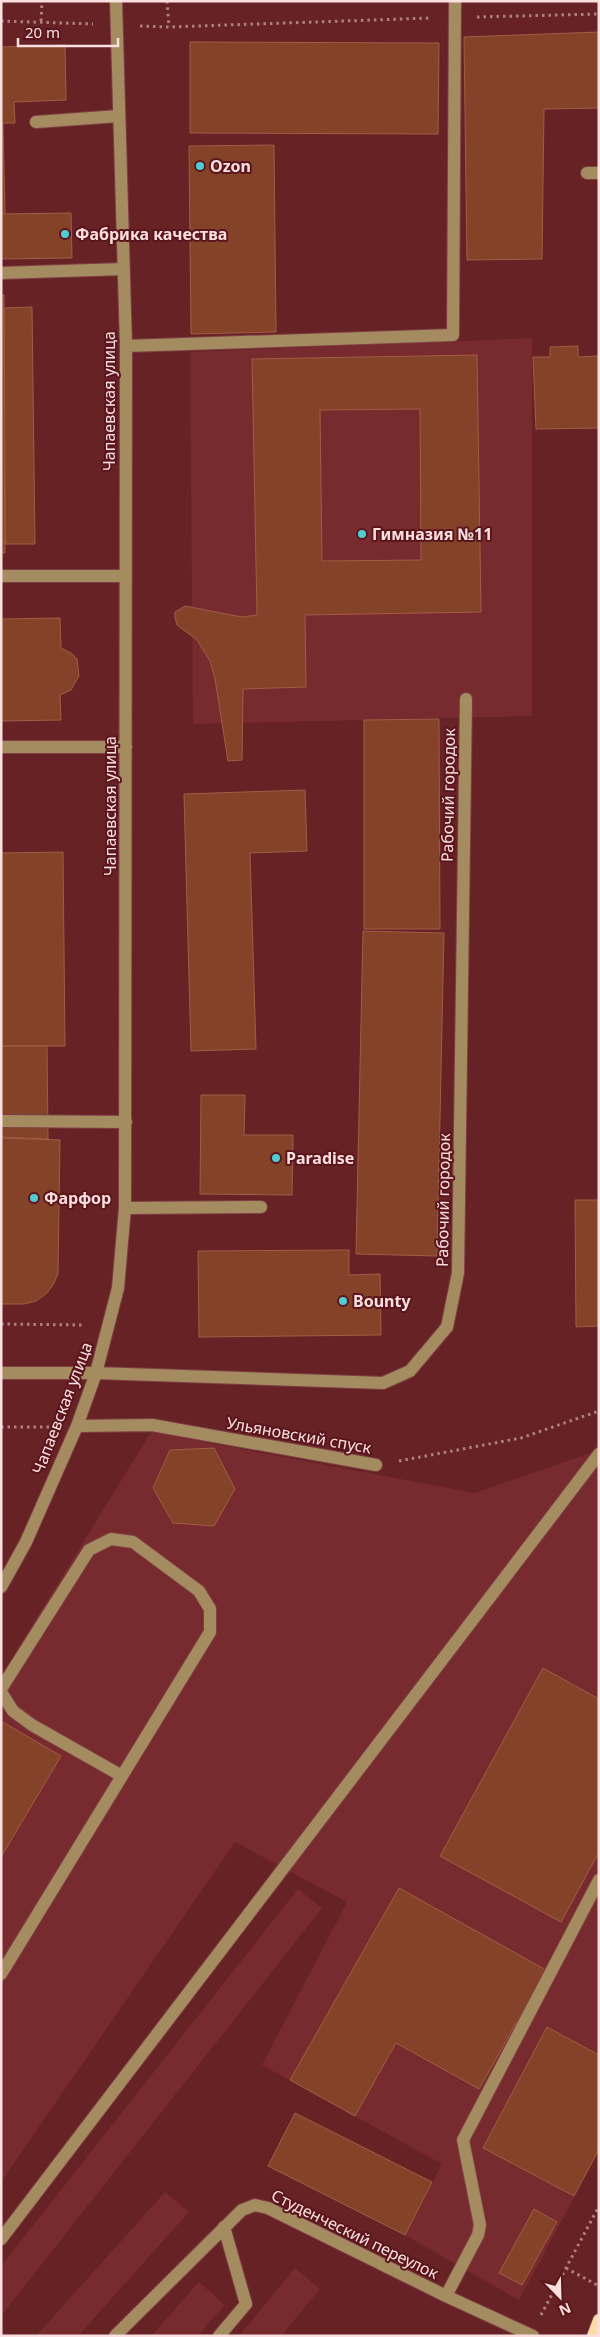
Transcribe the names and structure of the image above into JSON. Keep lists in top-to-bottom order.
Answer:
{
  "streets": {
    "street": [
      "Чапаевская улица",
      "Рабочий городок",
      "Ульяновский спуск",
      "Студенческий переулок"
    ]
  },
  "crossings": [
    ["Чапаевская улица", "Рабочий городок"],
    ["Чапаевская улица", "Ульяновский спуск"]
  ],
  "places": [
    "Ozon",
    "Фабрика качества",
    "Гимназия №11",
    "Paradise",
    "Фарфор",
    "Bounty"
  ],
  "scale_bar": "20 m",
  "north": "bottom right"
}
